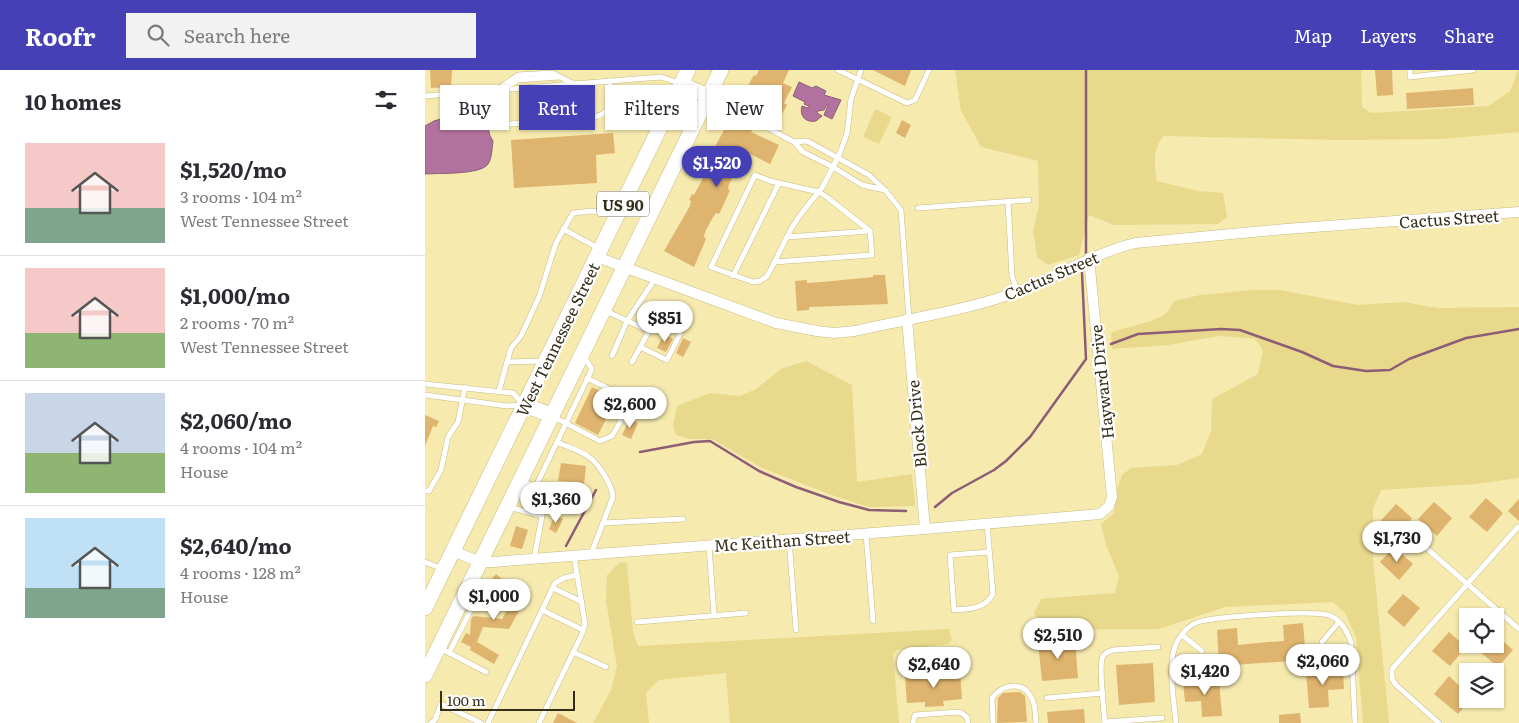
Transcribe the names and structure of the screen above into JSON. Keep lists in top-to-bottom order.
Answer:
{
  "streets": {
    "main road": ["US 90", "West Tennessee Street"],
    "street": [
      "Cactus Street",
      "Hayward Drive",
      "Block Drive",
      "Mc Keithan Street"
    ]
  },
  "crossings": [
    ["Cactus Street", "West Tennessee Street"],
    ["Cactus Street", "Hayward Drive"],
    ["Cactus Street", "Block Drive"],
    ["West Tennessee Street", "Mc Keithan Street"],
    ["Hayward Drive", "Mc Keithan Street"],
    ["Block Drive", "Mc Keithan Street"]
  ],
  "scale_bar": "100 m",
  "page": {
    "header": "Roofr",
    "search": "Search here",
    "nav": ["Map", "Layers", "Share"],
    "heading": "10 homes",
    "chip": [
      "Buy",
      "Rent",
      "Filters",
      "New"
    ],
    "list": [
      {
        "name": "$1,520/mo",
        "note": "3 rooms · 104 m² · West Tennessee Street"
      },
      {
        "name": "$1,000/mo",
        "note": "2 rooms · 70 m² · West Tennessee Street"
      },
      {
        "name": "$2,060/mo",
        "note": "4 rooms · 104 m² · House"
      },
      {
        "name": "$2,640/mo",
        "note": "4 rooms · 128 m² · House"
      }
    ],
    "price": [
      "$1,520",
      "$851",
      "$2,600",
      "$1,360",
      "$1,730",
      "$1,000",
      "$2,510",
      "$2,060",
      "$2,640",
      "$1,420"
    ],
    "scale": "100 m"
  }
}
